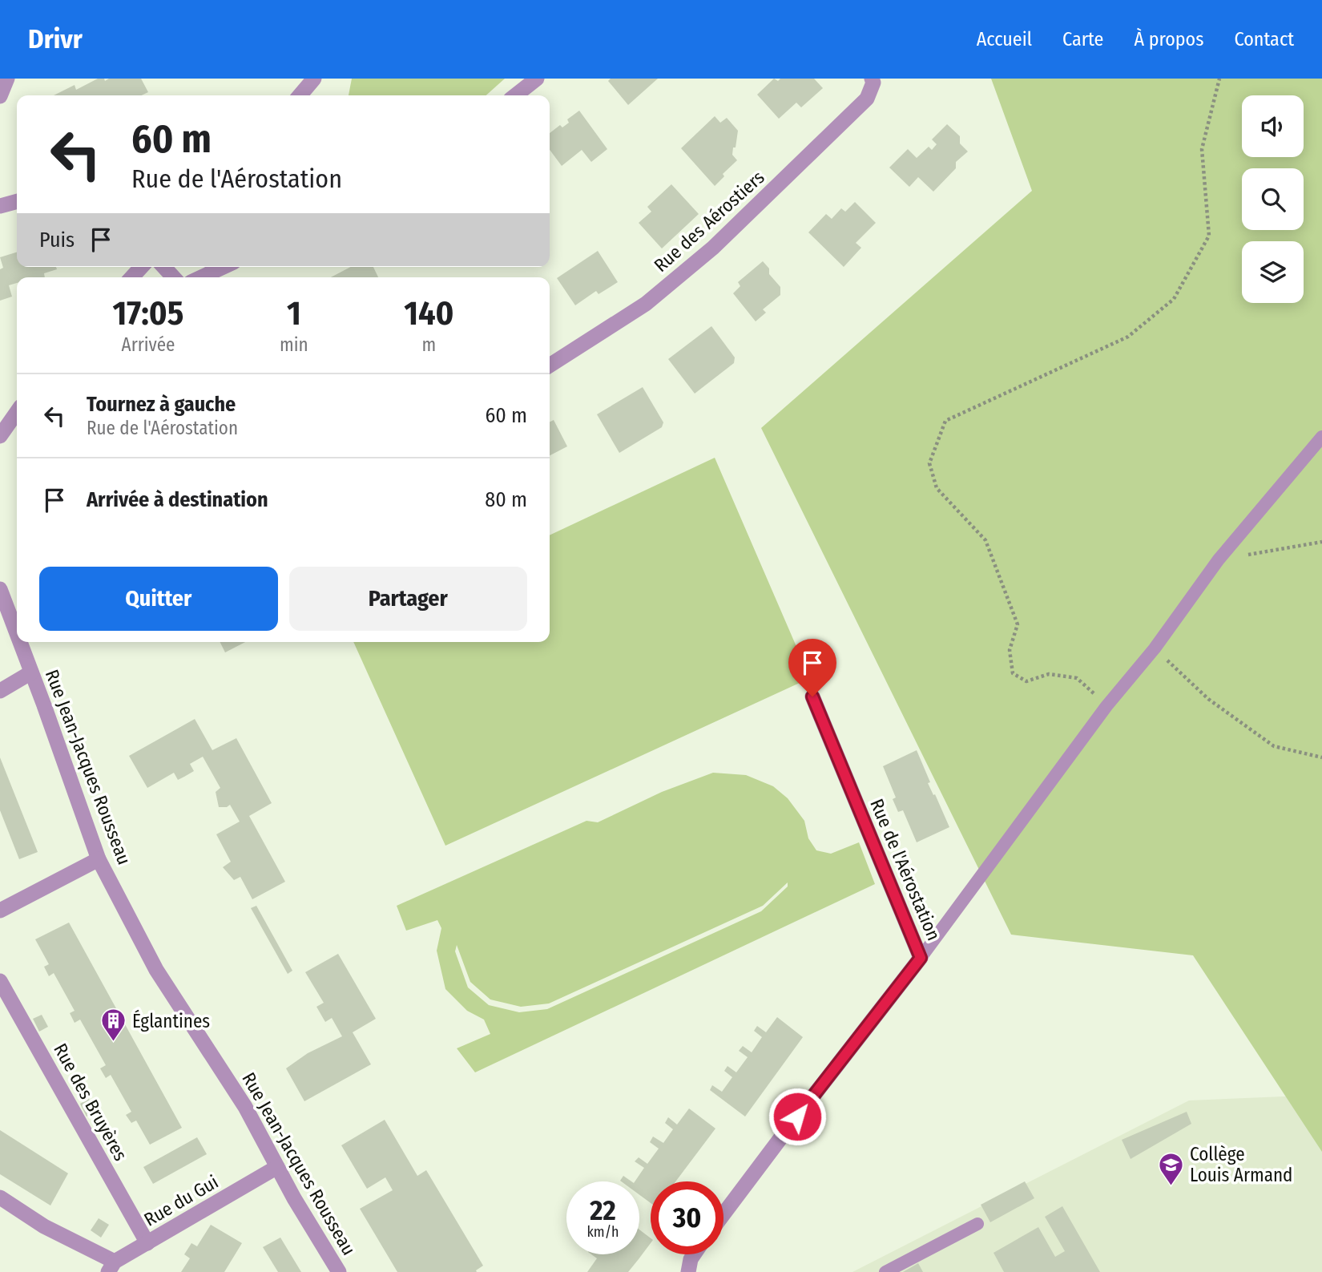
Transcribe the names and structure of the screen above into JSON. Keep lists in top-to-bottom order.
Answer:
{
  "streets": {
    "street": [
      "Rue des Aérostiers",
      "Rue Jean-Jacques Rousseau",
      "Rue de l'Aérostation",
      "Rue des Bruyères",
      "Rue du Gui"
    ]
  },
  "crossings": [
    ["Rue Jean-Jacques Rousseau", "Rue du Gui"],
    ["Rue des Bruyères", "Rue du Gui"]
  ],
  "places": {
    "building": ["Églantines"],
    "school or university": ["Collège Louis Armand"]
  },
  "page": {
    "header": "Drivr",
    "nav": [
      "Accueil",
      "Carte",
      "À propos",
      "Contact"
    ],
    "turn": ["60 m", "Rue de l'Aérostation"],
    "then": "Puis",
    "eta": [
      "17:05",
      "Arrivée",
      "1",
      "min",
      "140",
      "m"
    ],
    "list": [
      {
        "name": "Tournez à gauche",
        "note": "Rue de l'Aérostation",
        "value": "60 m"
      },
      {
        "name": "Arrivée à destination",
        "value": "80 m"
      }
    ],
    "buttons": ["Quitter", "Partager"],
    "speed": "22 km/h",
    "limit": "30"
  }
}
